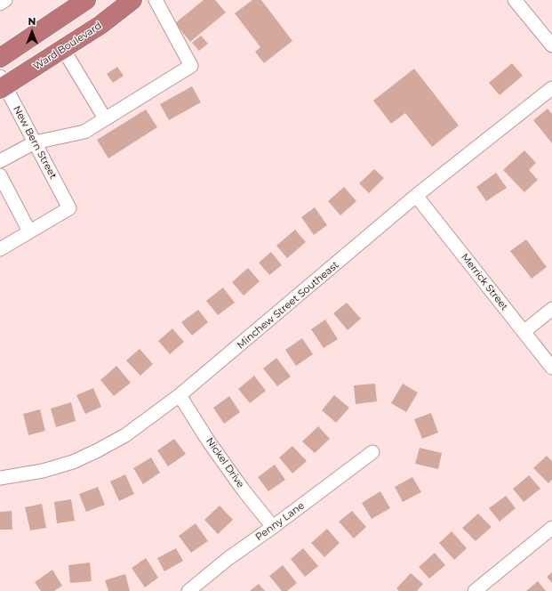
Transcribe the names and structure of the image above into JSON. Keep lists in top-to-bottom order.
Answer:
{
  "streets": {
    "highway": ["Ward Boulevard"],
    "street": [
      "New Bern Street",
      "Merrick Street",
      "Minchew Street Southeast",
      "Nickel Drive",
      "Penny Lane"
    ]
  },
  "crossings": [
    ["Ward Boulevard", "New Bern Street"],
    ["Merrick Street", "Minchew Street Southeast"],
    ["Minchew Street Southeast", "Nickel Drive"],
    ["Nickel Drive", "Penny Lane"]
  ],
  "north": "top"
}
